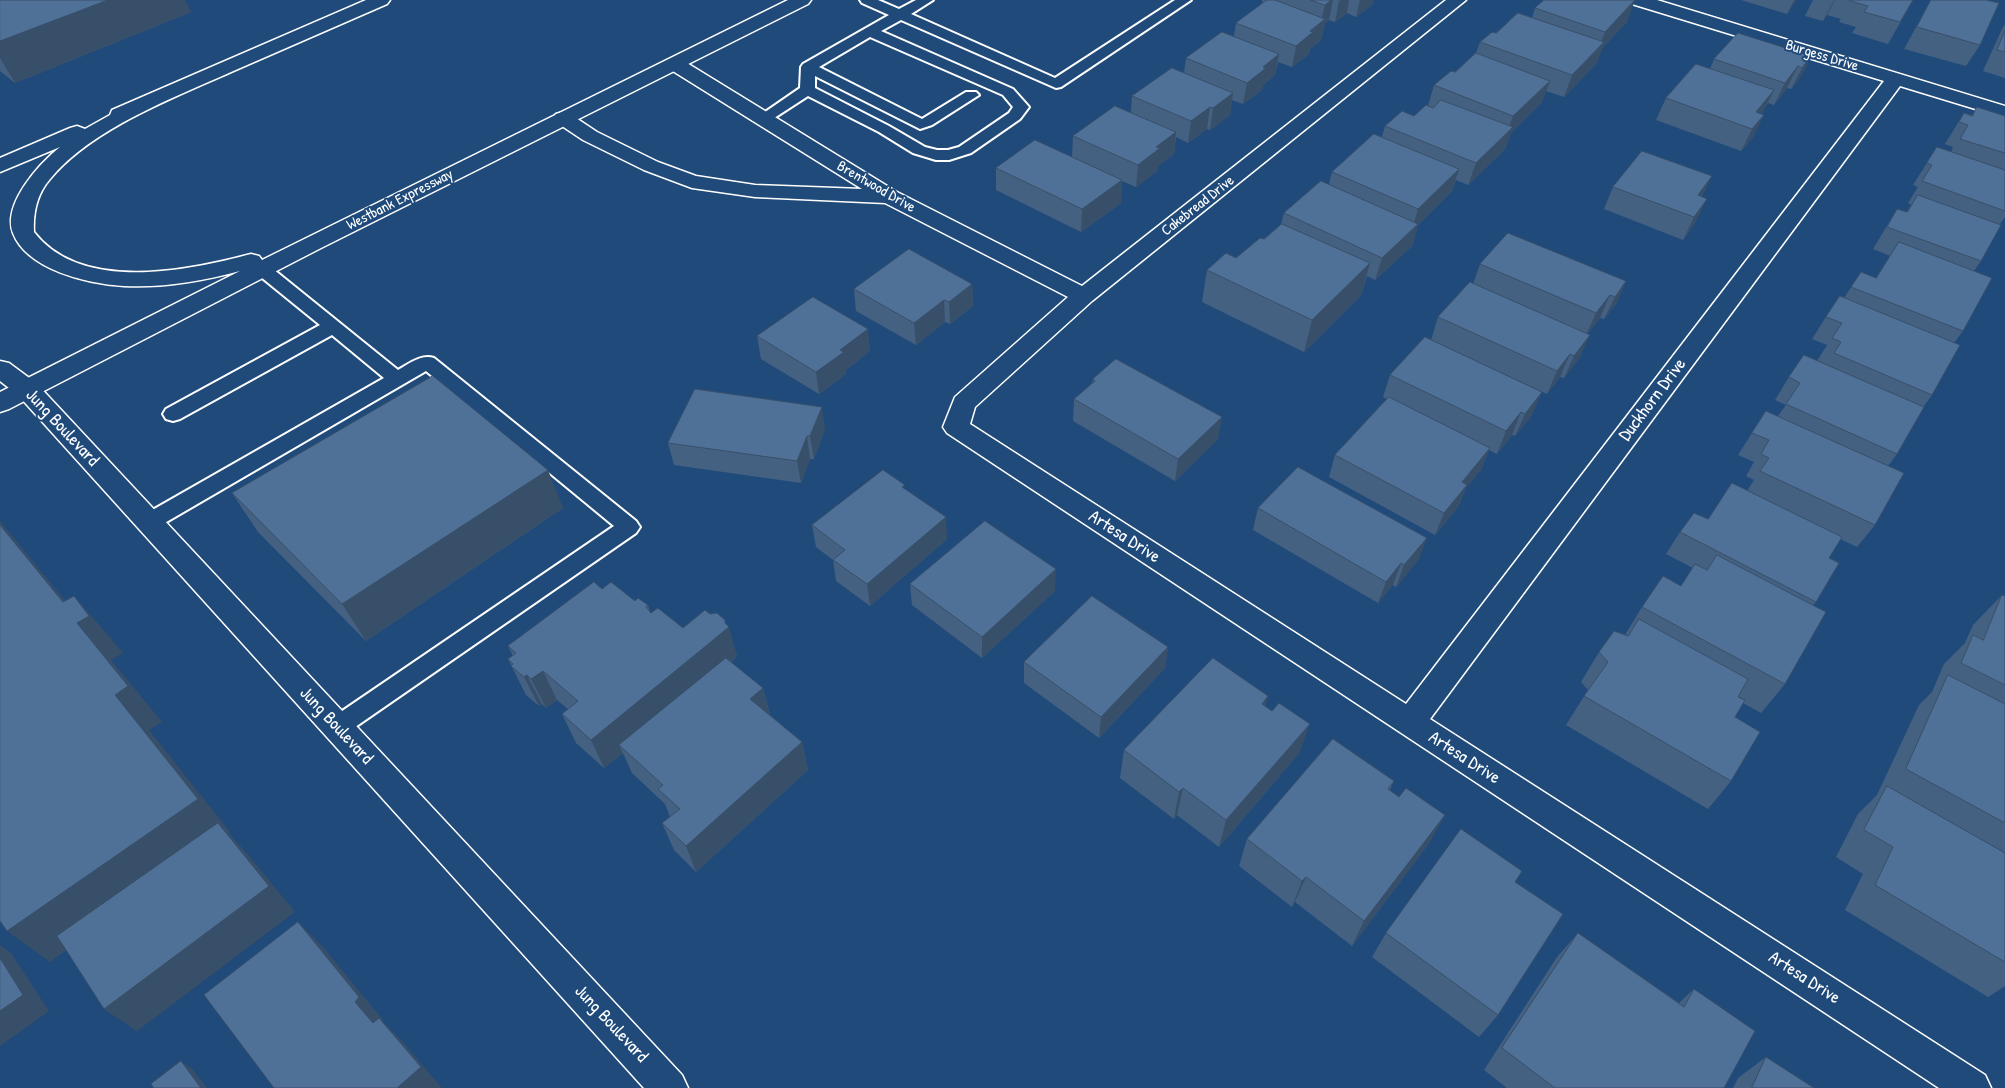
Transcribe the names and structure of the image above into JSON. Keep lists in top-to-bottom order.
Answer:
{
  "streets": {
    "main road": [
      "Burgess Drive",
      "Brentwood Drive",
      "Westbank Expressway",
      "Cakebread Drive",
      "Duckhorn Drive",
      "Jung Boulevard",
      "Artesa Drive"
    ]
  },
  "crossings": [
    ["Burgess Drive", "Duckhorn Drive"],
    ["Brentwood Drive", "Westbank Expressway"],
    ["Brentwood Drive", "Cakebread Drive"],
    ["Westbank Expressway", "Jung Boulevard"],
    ["Cakebread Drive", "Artesa Drive"],
    ["Duckhorn Drive", "Artesa Drive"]
  ]
}
